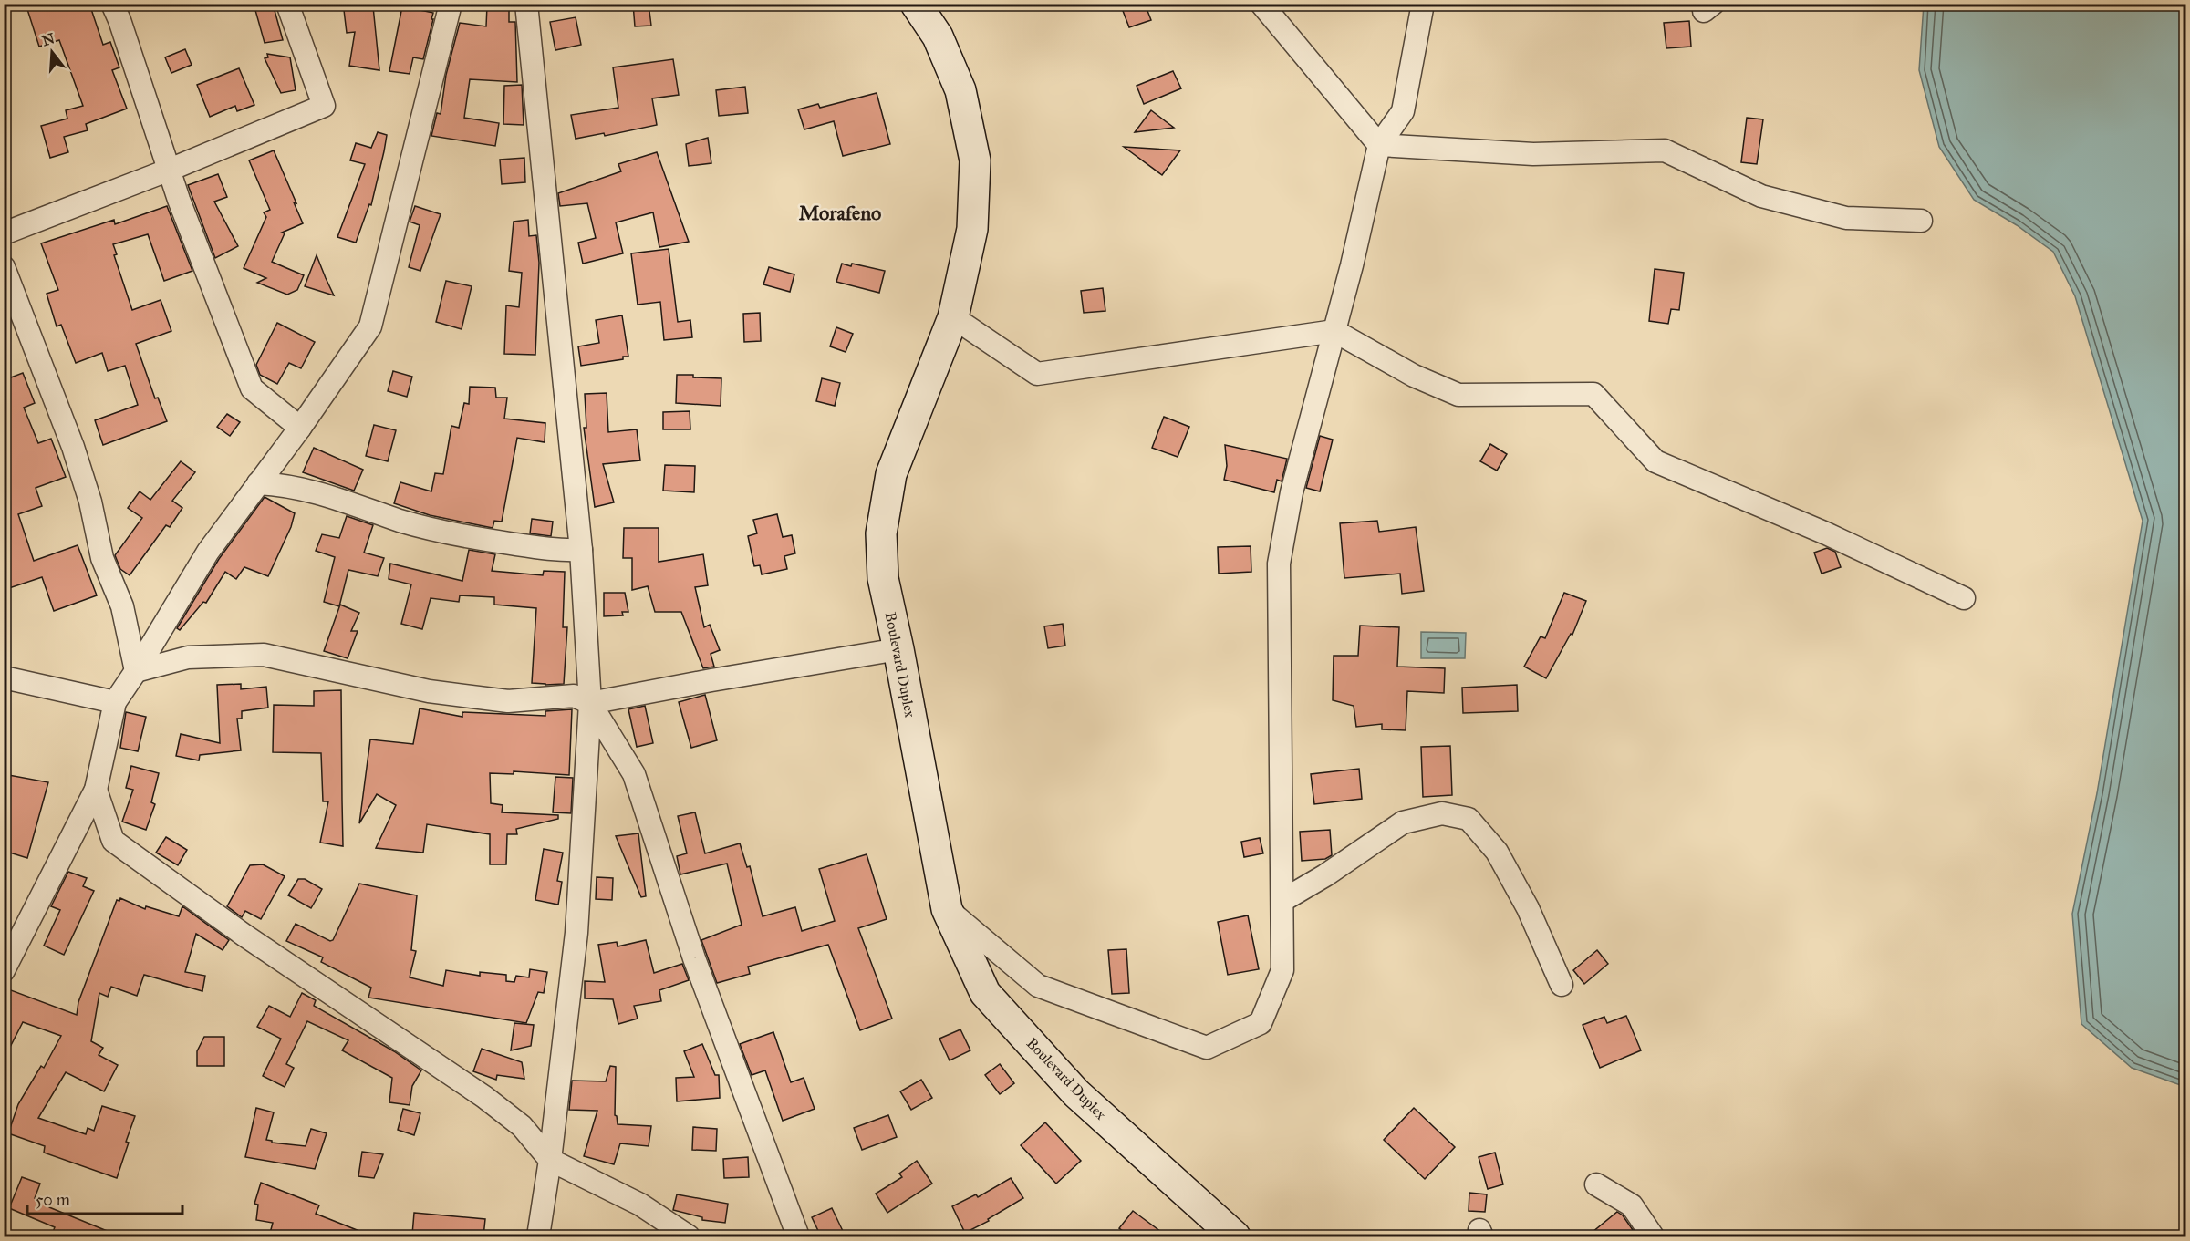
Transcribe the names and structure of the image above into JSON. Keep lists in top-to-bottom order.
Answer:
{
  "streets": {
    "street": ["Boulevard Duplex"]
  },
  "districts": ["Morafeno"],
  "scale_bar": "50 m",
  "north": "top"
}
